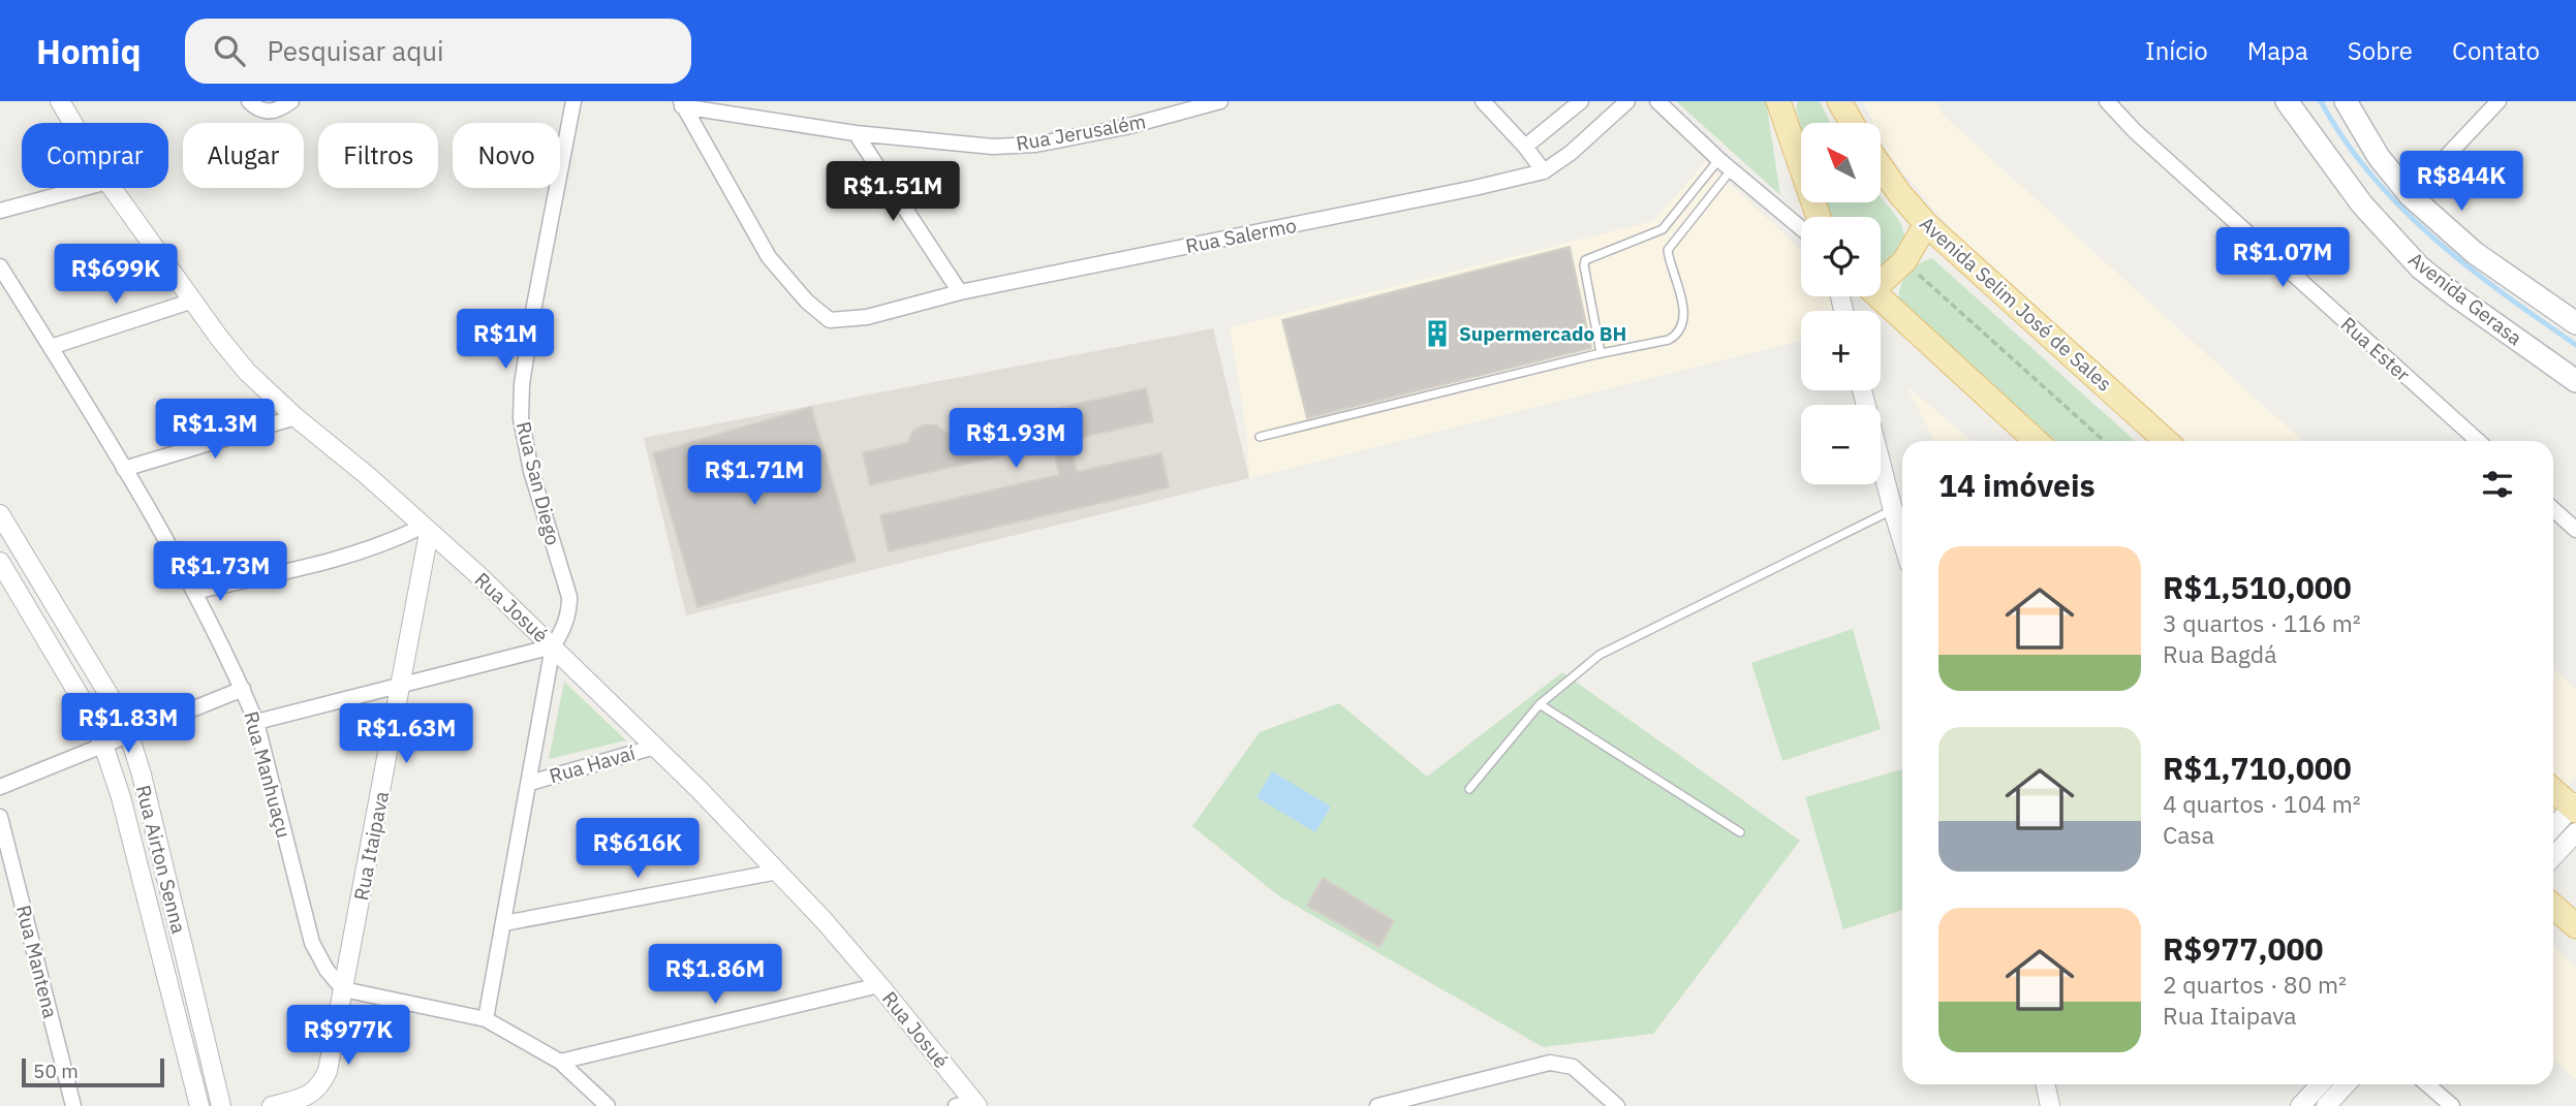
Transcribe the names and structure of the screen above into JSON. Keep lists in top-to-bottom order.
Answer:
{
  "streets": {
    "main road": ["Avenida Gerasa", "Avenida Selim José de Sales"],
    "street": [
      "Rua Jerusalém",
      "Rua Salermo",
      "Rua Ester",
      "Rua San Diego",
      "Rua Josué",
      "Rua Havaí",
      "Rua Manhuaçu",
      "Rua Itaipava",
      "Rua Airton Senna",
      "Rua Mantena"
    ]
  },
  "crossings": [
    ["Rua Jerusalém", "Rua Salermo"],
    ["Rua San Diego", "Rua Josué"],
    ["Rua Josué", "Rua Havaí"],
    ["Rua Josué", "Rua Itaipava"],
    ["Rua Manhuaçu", "Rua Itaipava"]
  ],
  "places": {
    "building": ["Supermercado BH"]
  },
  "scale_bar": "50 m",
  "north": "top left",
  "page": {
    "header": "Homiq",
    "search": "Pesquisar aqui",
    "nav": [
      "Início",
      "Mapa",
      "Sobre",
      "Contato"
    ],
    "map_buttons": ["+", "−"],
    "chip": [
      "Comprar",
      "Alugar",
      "Filtros",
      "Novo"
    ],
    "price": [
      "R$844K",
      "R$1.51M",
      "R$1.07M",
      "R$699K",
      "R$1M",
      "R$1.3M",
      "R$1.93M",
      "R$1.71M",
      "R$1.73M",
      "R$1.83M",
      "R$1.63M",
      "R$616K",
      "R$1.86M",
      "R$977K"
    ],
    "heading": "14 imóveis",
    "list": [
      {
        "name": "R$1,510,000",
        "note": "3 quartos · 116 m² · Rua Bagdá"
      },
      {
        "name": "R$1,710,000",
        "note": "4 quartos · 104 m² · Casa"
      },
      {
        "name": "R$977,000",
        "note": "2 quartos · 80 m² · Rua Itaipava"
      }
    ],
    "scale": "50 m"
  }
}
